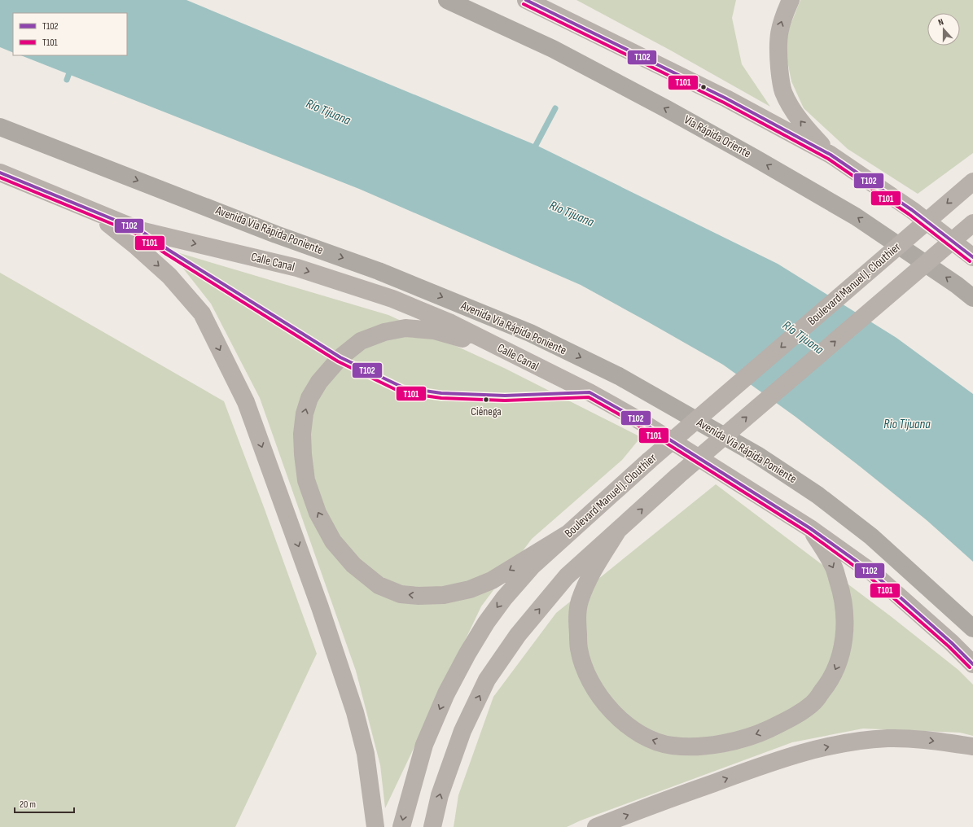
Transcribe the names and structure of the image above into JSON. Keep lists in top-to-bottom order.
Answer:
{
  "streets": {
    "highway": ["Vía Rápida Oriente", "Avenida Vía Rápida Poniente"],
    "main road": ["Calle Canal", "Boulevard Manuel J. Clouthier"]
  },
  "one_way": ["Vía Rápida Oriente", "Avenida Vía Rápida Poniente", "Calle Canal"],
  "water": ["Río Tijuana", "Rio Tijuana"],
  "places": ["Ciénega"],
  "lines": ["transit line T102", "transit line T101"],
  "legend": ["T102", "T101"],
  "scale_bar": "20 m",
  "north": "top"
}
